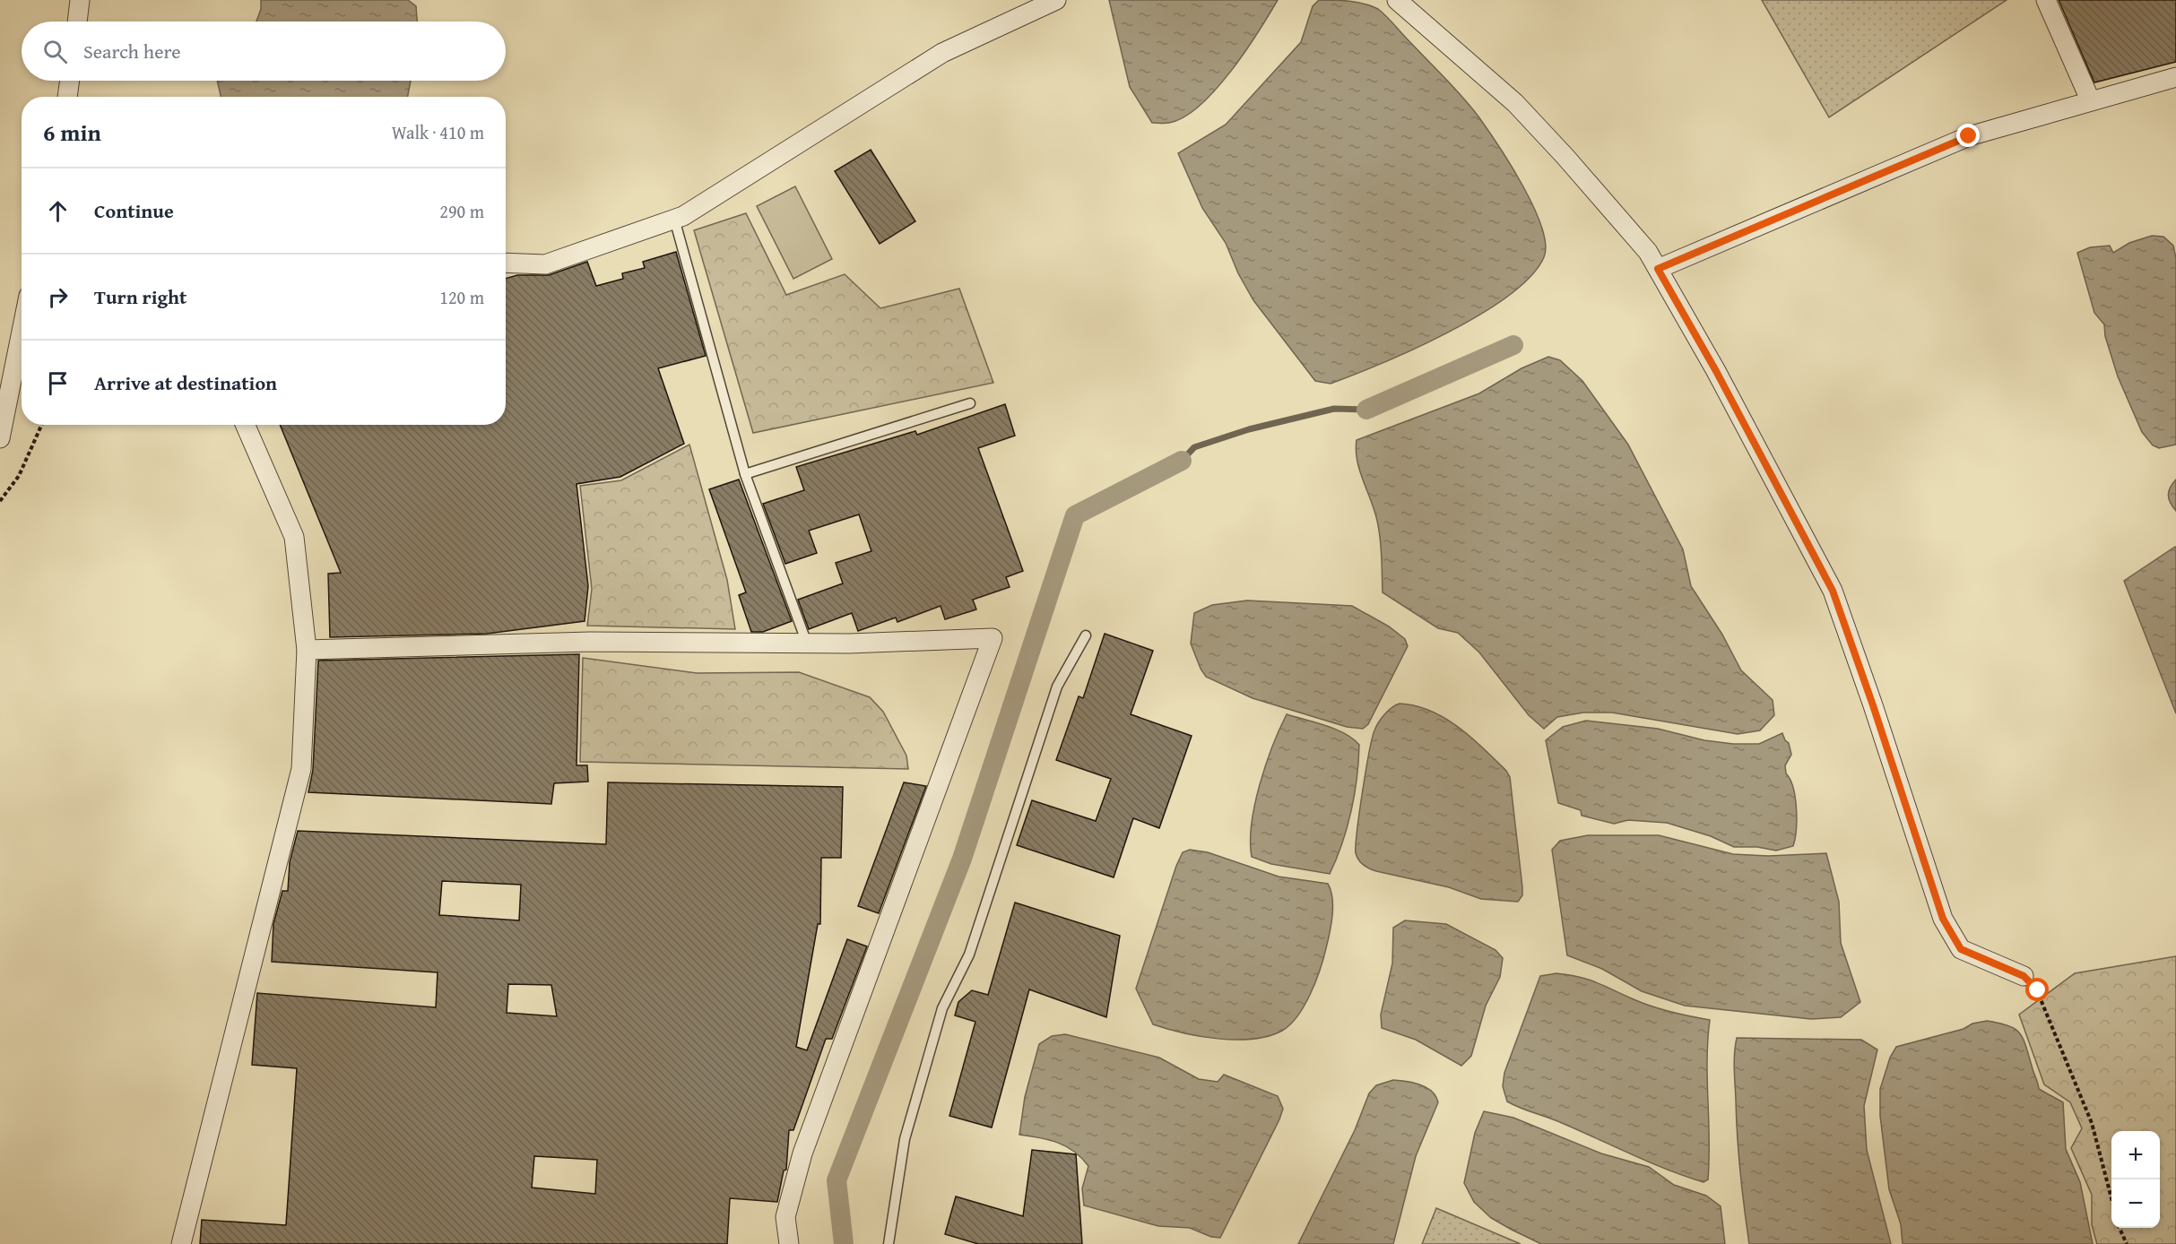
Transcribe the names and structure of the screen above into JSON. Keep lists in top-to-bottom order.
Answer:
{
  "page": {
    "search": "Search here",
    "heading": ["6 min", "Walk · 410 m"],
    "list": [
      ["Continue", "290 m"],
      ["Turn right", "120 m"],
      "Arrive at destination"
    ],
    "map_buttons": ["+", "−"]
  }
}
